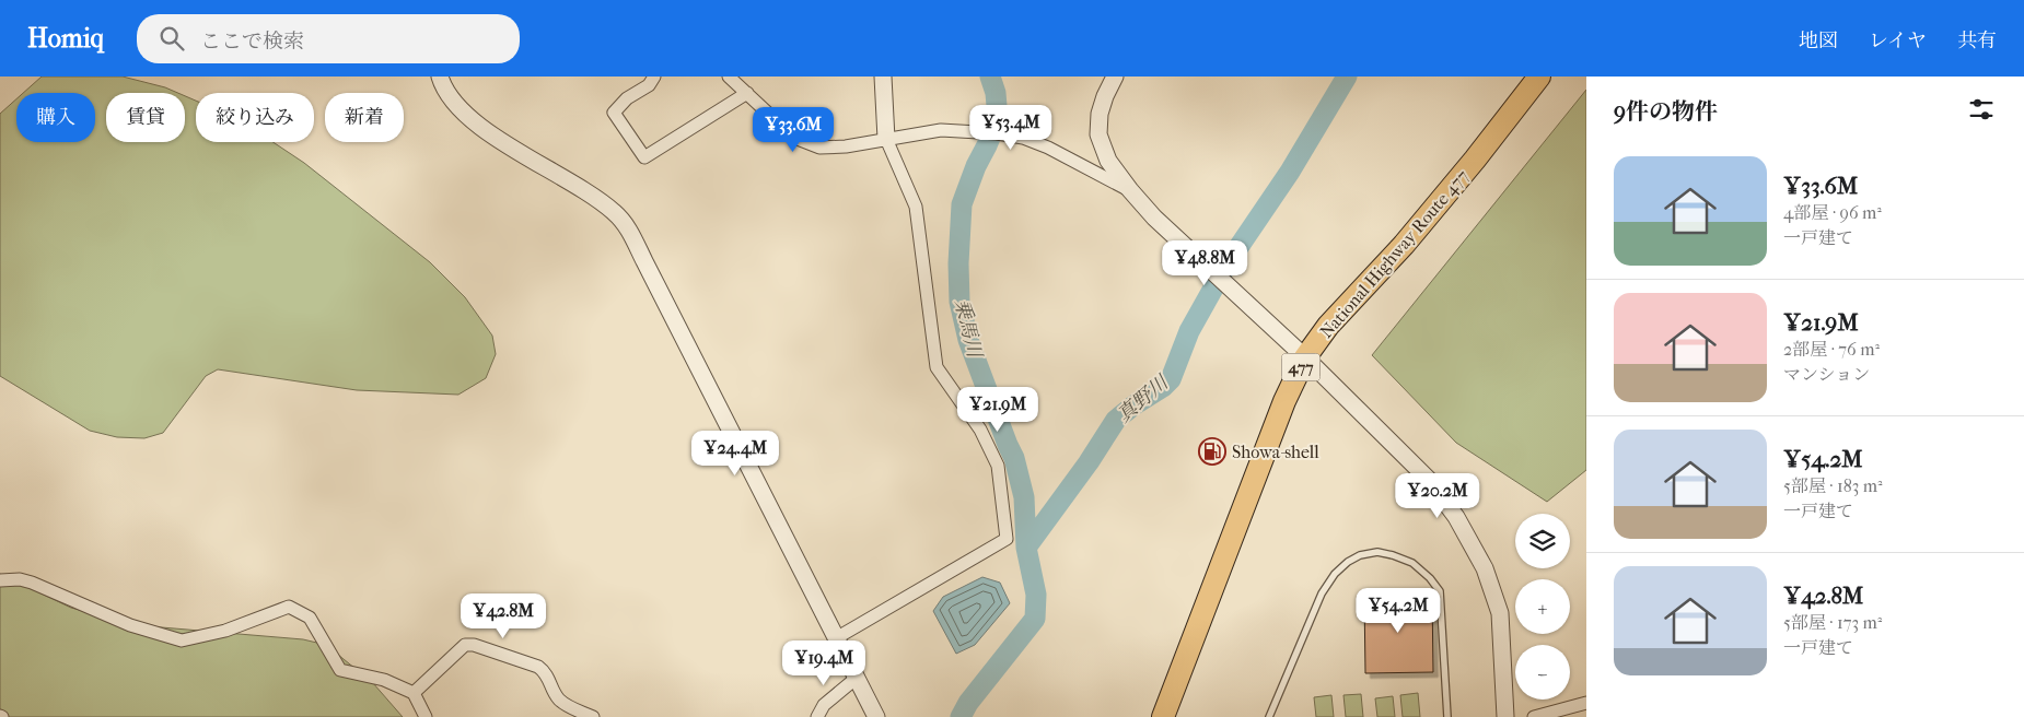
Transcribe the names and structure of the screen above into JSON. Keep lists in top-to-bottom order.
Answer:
{
  "streets": {
    "highway": ["National Highway Route 477", "477"]
  },
  "water": ["乗馬川", "真野川"],
  "places": {
    "fuel station": ["Showa-shell"]
  },
  "page": {
    "header": "Homiq",
    "search": "ここで検索",
    "nav": ["地図", "レイヤ", "共有"],
    "heading": "9件の物件",
    "chip": [
      "購入",
      "賃貸",
      "絞り込み",
      "新着"
    ],
    "price": [
      "¥53.4M",
      "¥33.6M",
      "¥48.8M",
      "¥21.9M",
      "¥24.4M",
      "¥20.2M",
      "¥54.2M",
      "¥42.8M",
      "¥19.4M"
    ],
    "list": [
      {
        "name": "¥33.6M",
        "note": "4部屋 · 96 m² · 一戸建て"
      },
      {
        "name": "¥21.9M",
        "note": "2部屋 · 76 m² · マンション"
      },
      {
        "name": "¥54.2M",
        "note": "5部屋 · 183 m² · 一戸建て"
      },
      {
        "name": "¥42.8M",
        "note": "5部屋 · 173 m² · 一戸建て"
      }
    ],
    "map_buttons": ["+", "−"]
  }
}
